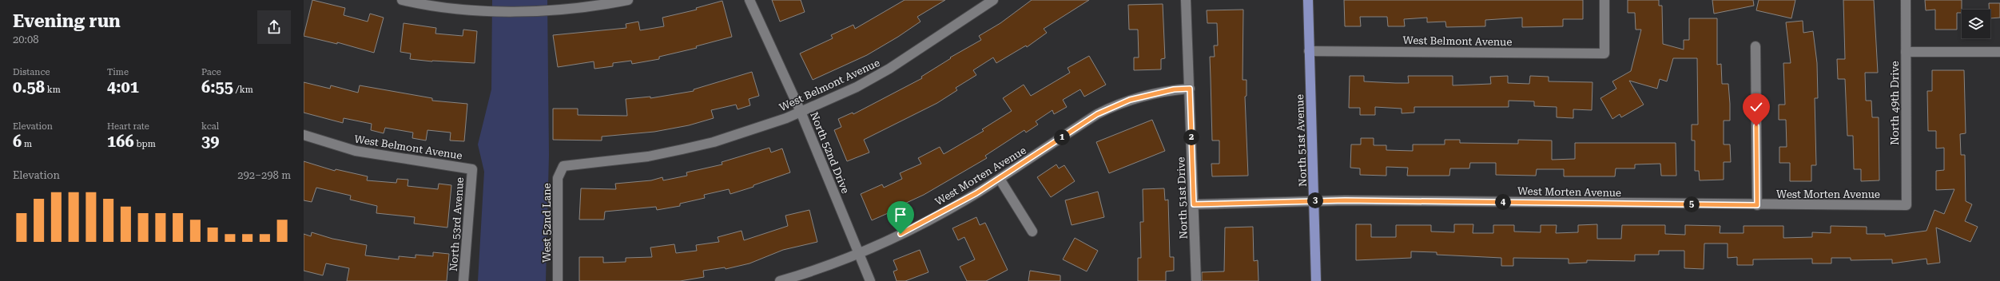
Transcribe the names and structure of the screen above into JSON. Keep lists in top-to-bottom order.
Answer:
{
  "streets": {
    "main road": ["North 51st Avenue"],
    "street": [
      "West Belmont Avenue",
      "North 49th Drive",
      "North 52nd Drive",
      "West Morten Avenue",
      "North 51st Drive",
      "West 52nd Lane",
      "North 53rd Avenue"
    ]
  },
  "crossings": [
    ["West Belmont Avenue", "North 51st Avenue"],
    ["West Belmont Avenue", "North 52nd Drive"],
    ["West Belmont Avenue", "West 52nd Lane"],
    ["West Belmont Avenue", "North 53rd Avenue"],
    ["North 49th Drive", "West Morten Avenue"],
    ["North 51st Avenue", "West Morten Avenue"],
    ["North 52nd Drive", "West Morten Avenue"],
    ["West Morten Avenue", "North 51st Drive"]
  ],
  "page": {
    "heading": ["Evening run", "20:08"],
    "stats": [
      ["Distance", "0.58 km"],
      ["Time", "4:01"],
      ["Pace", "6:55 /km"],
      ["Elevation", "6 m"],
      ["Heart rate", "166 bpm"],
      ["kcal", "39"]
    ],
    "pins": [
      "1",
      "2",
      "3",
      "4",
      "5"
    ],
    "chart": ["Elevation", "292–298 m"]
  }
}
